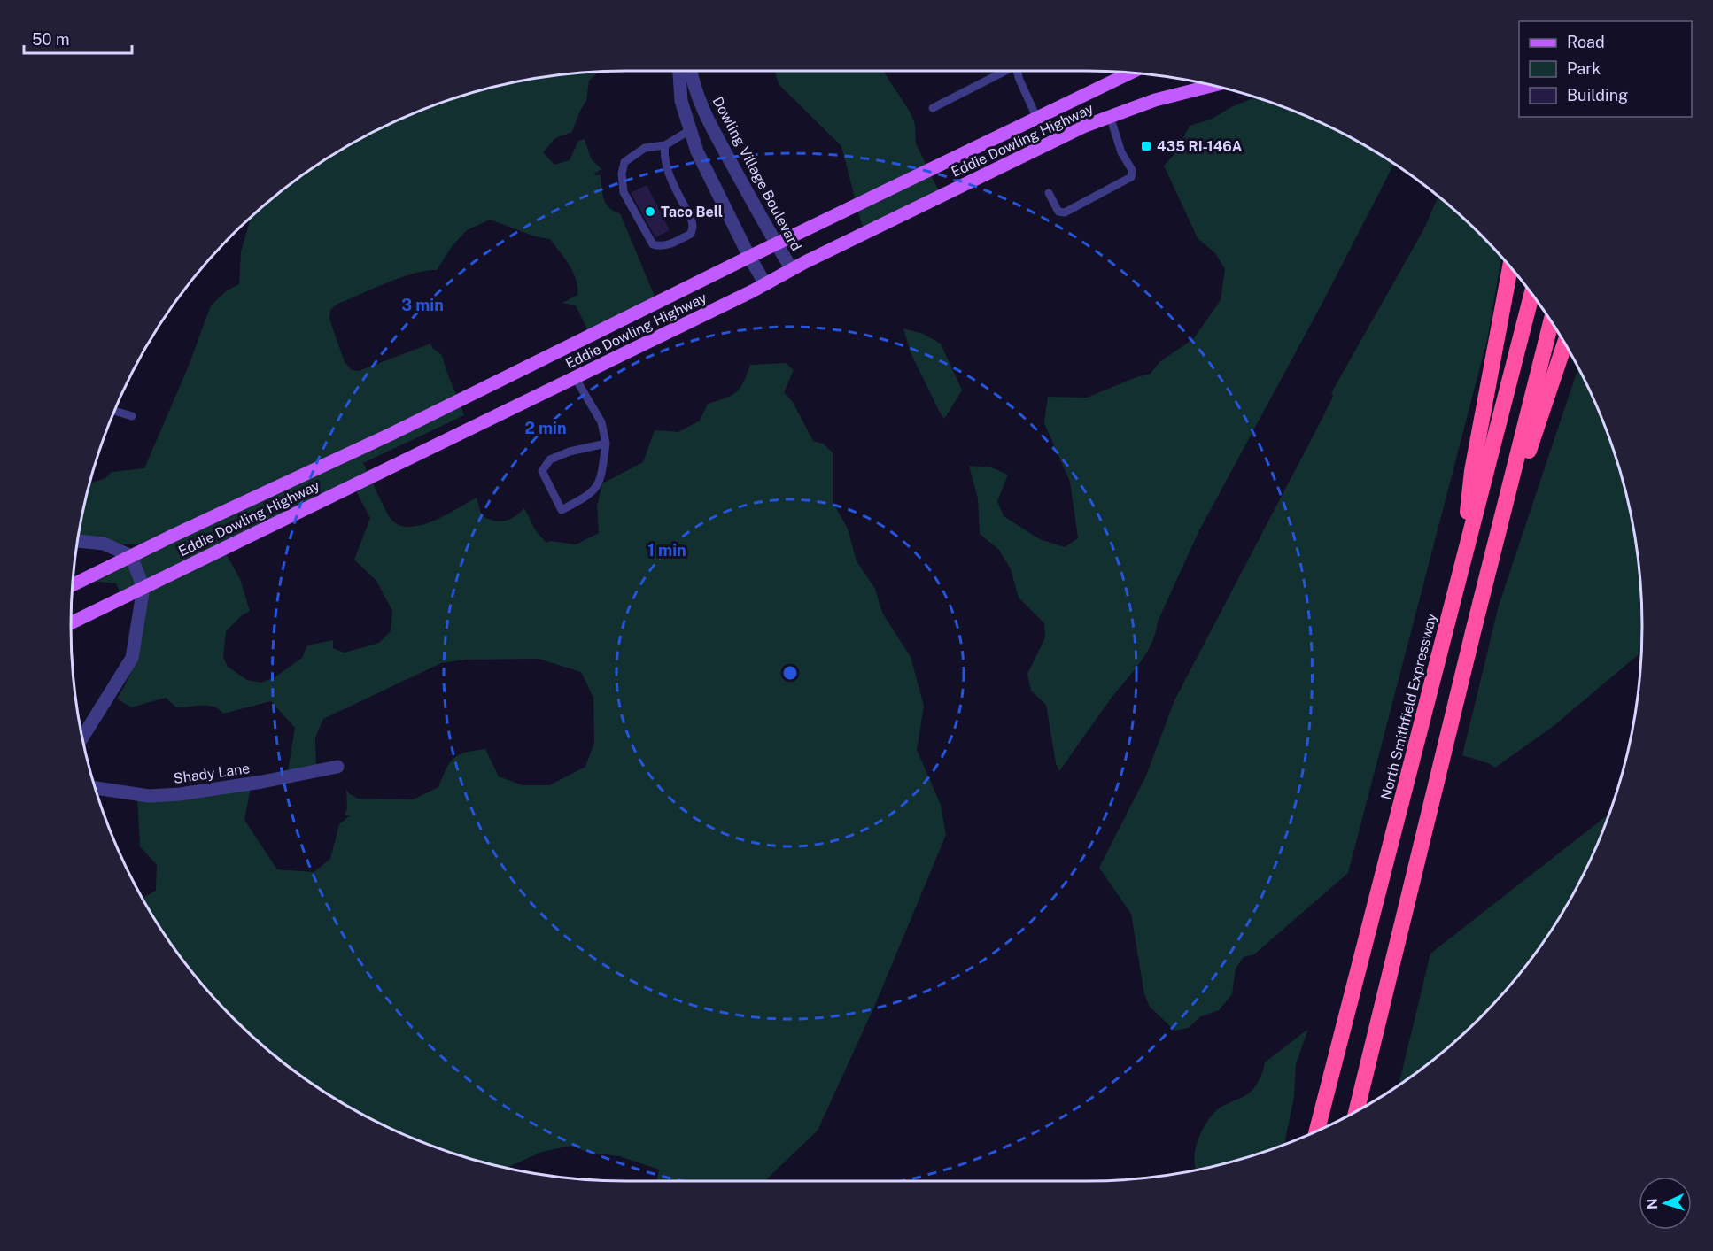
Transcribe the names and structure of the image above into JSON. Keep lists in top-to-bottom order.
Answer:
{
  "streets": {
    "highway": ["North Smithfield Expressway"],
    "main road": ["Eddie Dowling Highway"],
    "street": ["Dowling Village Boulevard", "Shady Lane"]
  },
  "crossings": [
    ["Eddie Dowling Highway", "Dowling Village Boulevard"]
  ],
  "places": {
    "transit": ["435 RI-146A"],
    "other": ["Taco Bell"]
  },
  "legend": ["Road", "Park", "Building"],
  "scale_bar": "50 m",
  "north": "left",
  "rings": ["3 min", "2 min", "1 min"]
}
